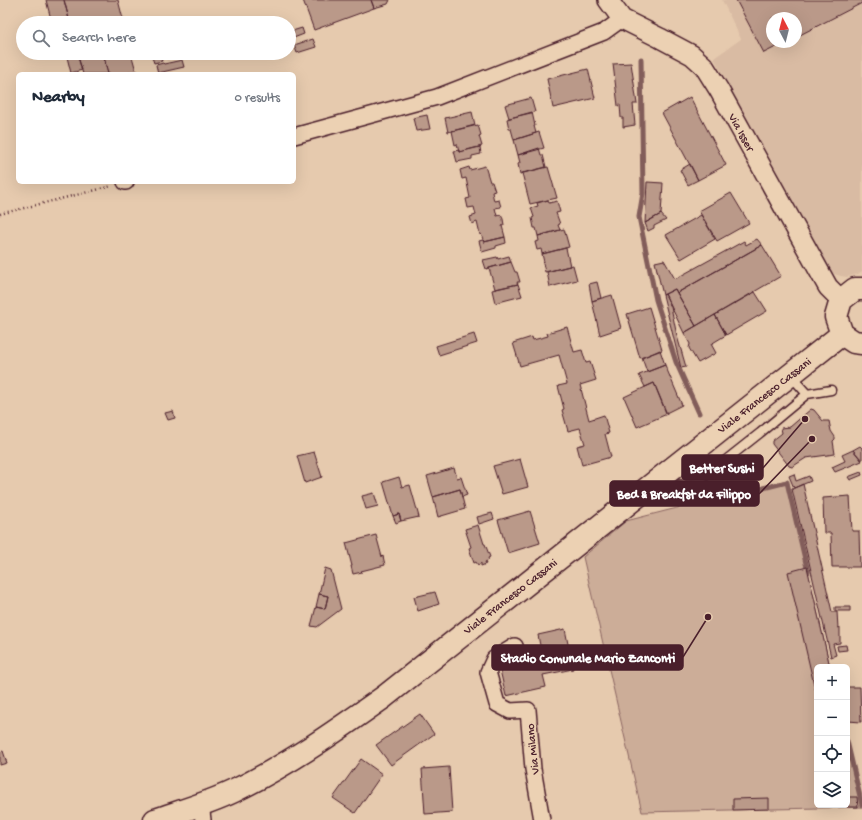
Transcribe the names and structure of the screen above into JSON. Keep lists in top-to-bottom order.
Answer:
{
  "streets": {
    "main road": ["Viale Francesco Cassani"],
    "street": ["Via Isser", "Via Milano"]
  },
  "places": ["Better Sushi", "Bed & Breakfst da Filippo", "Stadio Comunale Mario Zanconti"],
  "north": "top",
  "page": {
    "search": "Search here",
    "heading": ["Nearby", "0 results"],
    "map_buttons": ["+", "−"]
  }
}
